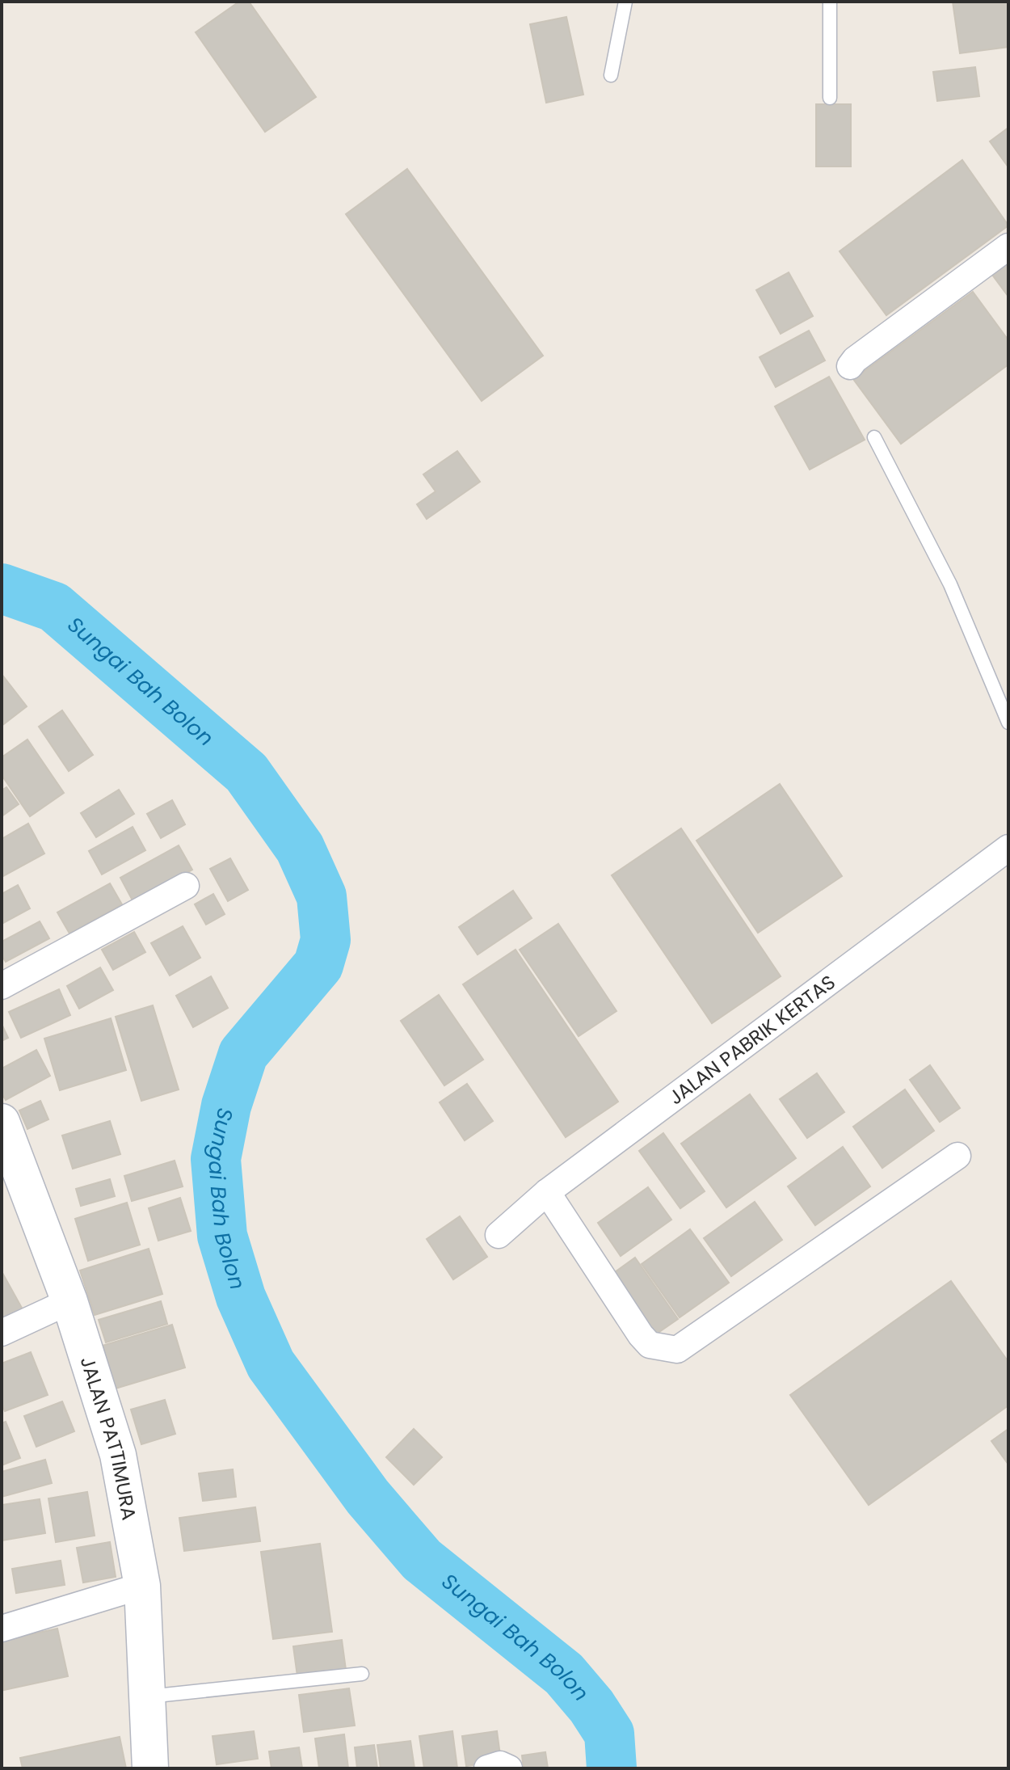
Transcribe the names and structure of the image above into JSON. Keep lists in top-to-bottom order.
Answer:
{
  "streets": {
    "street": ["JALAN PABRIK KERTAS", "JALAN PATTIMURA"]
  },
  "water": ["Sungai Bah Bolon"]
}
